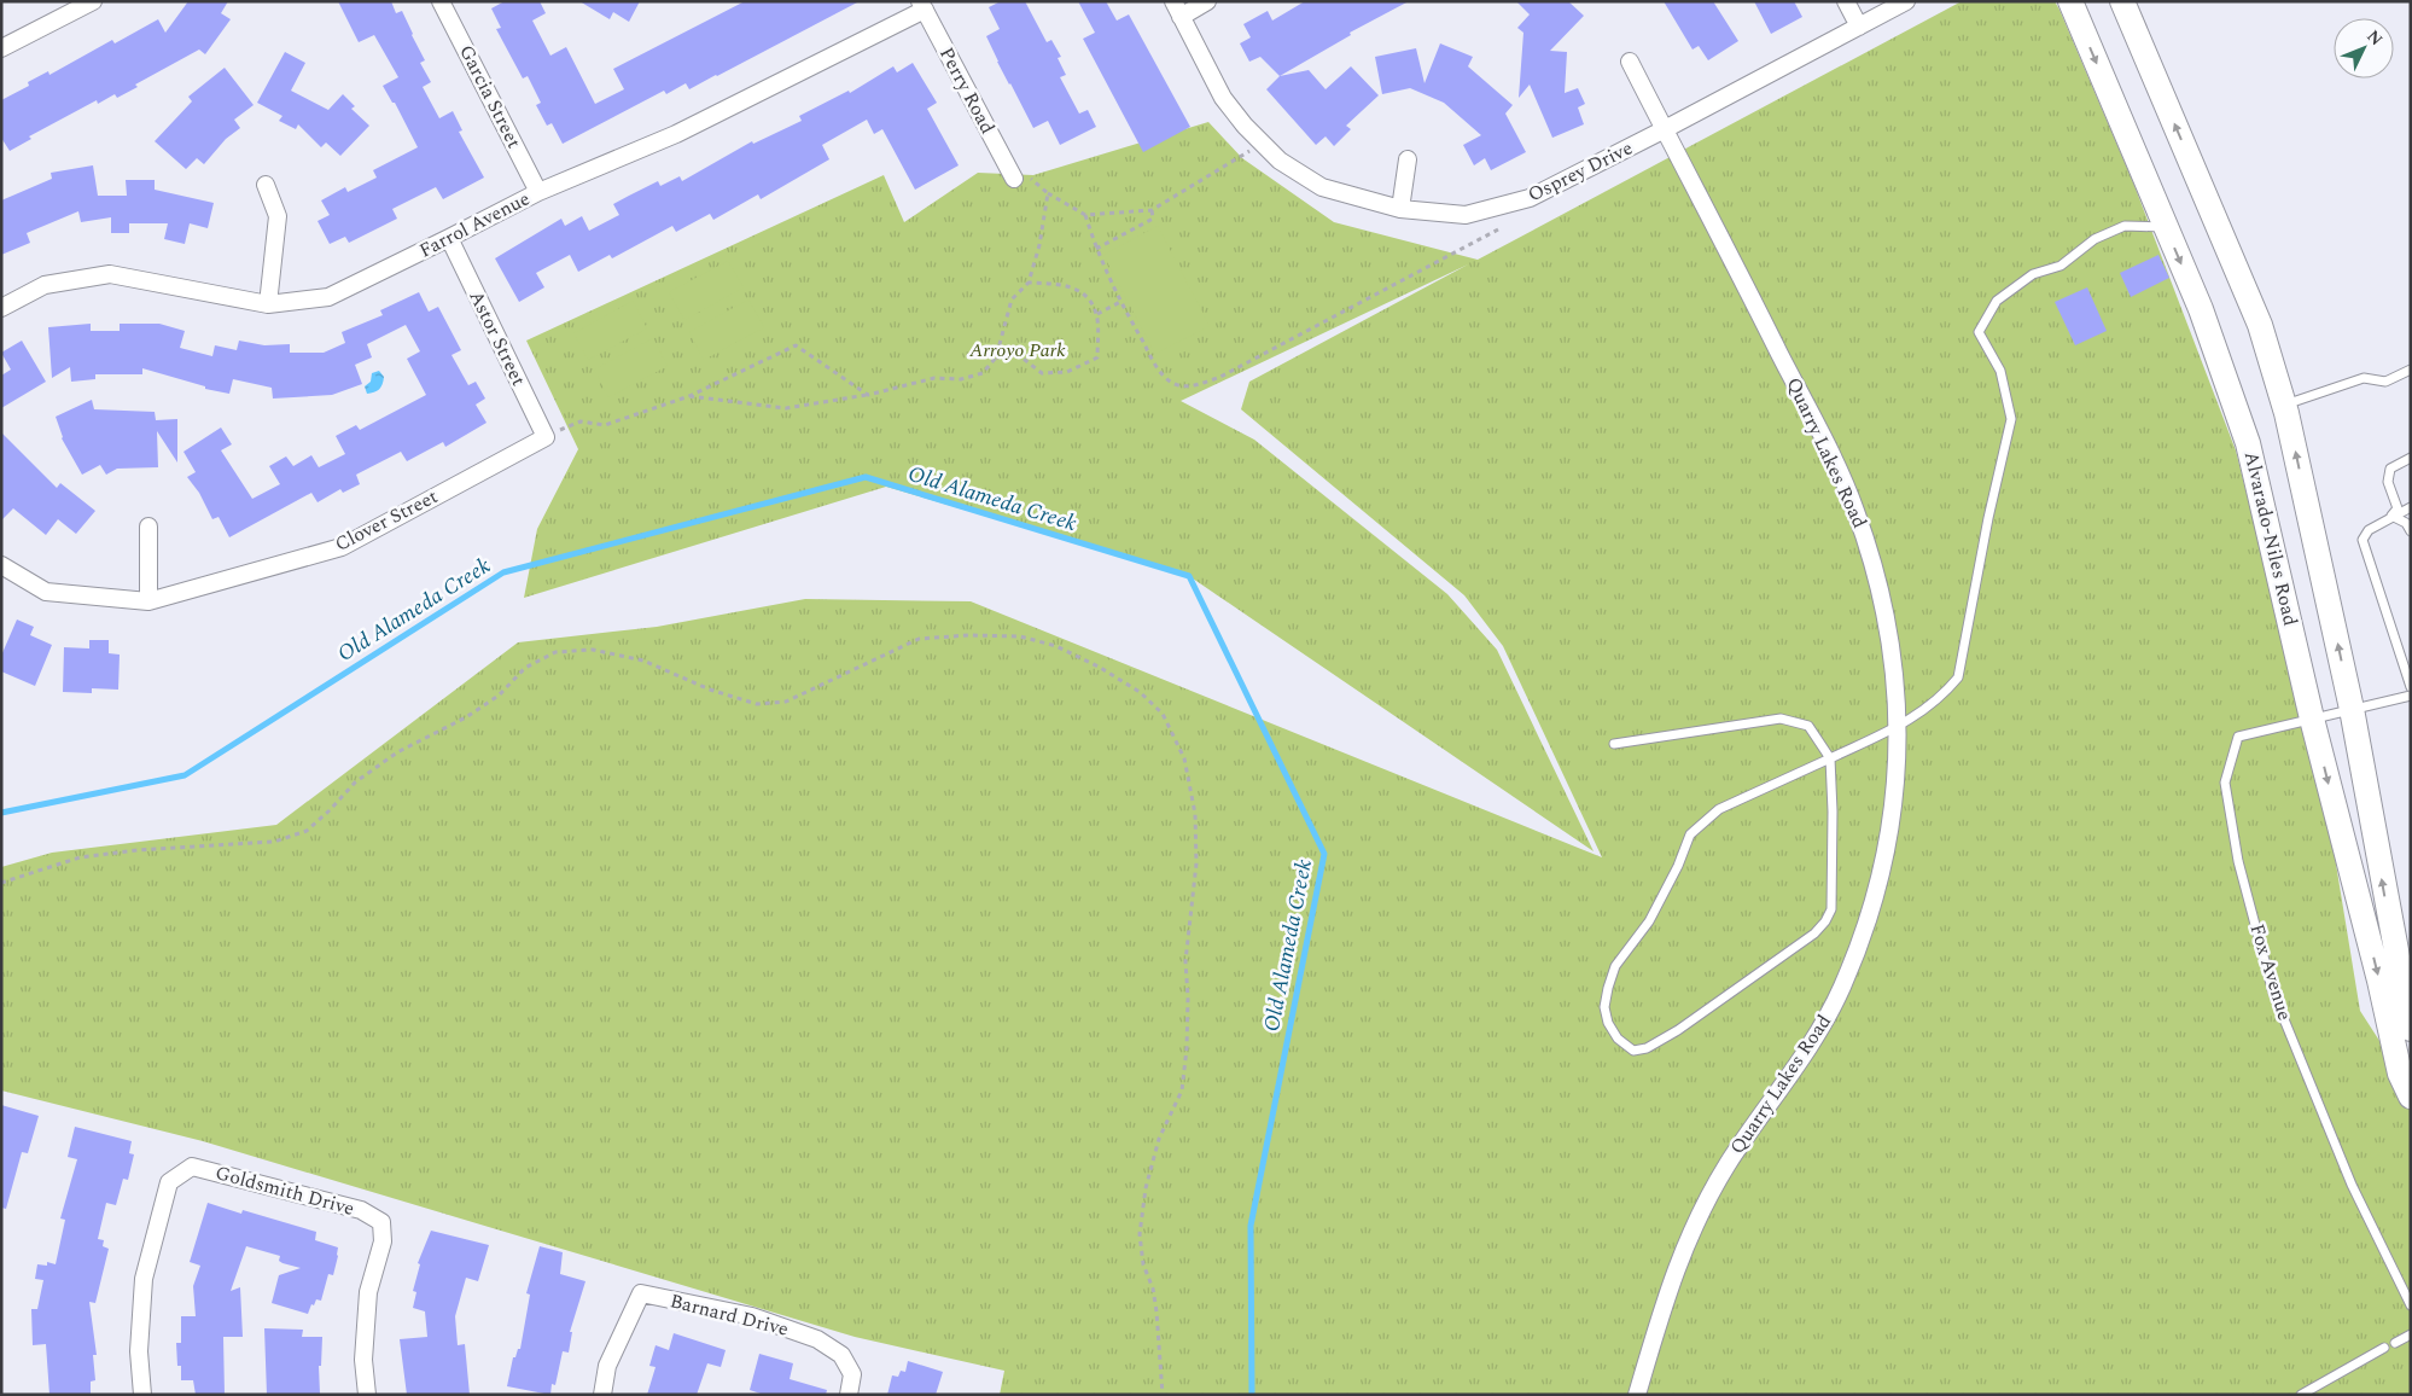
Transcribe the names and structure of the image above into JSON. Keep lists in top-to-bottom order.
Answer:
{
  "streets": {
    "main road": ["Alvarado-Niles Road"],
    "street": [
      "Perry Road",
      "Garcia Street",
      "Osprey Drive",
      "Farrol Avenue",
      "Astor Street",
      "Quarry Lakes Road",
      "Clover Street",
      "Goldsmith Drive",
      "Barnard Drive"
    ],
    "lane": ["Fox Avenue"]
  },
  "crossings": [
    ["Perry Road", "Farrol Avenue"],
    ["Garcia Street", "Farrol Avenue"],
    ["Osprey Drive", "Quarry Lakes Road"],
    ["Farrol Avenue", "Astor Street"],
    ["Astor Street", "Clover Street"],
    ["Alvarado-Niles Road", "Fox Avenue"]
  ],
  "water": ["Old Alameda Creek"],
  "parks": ["Arroyo Park"],
  "north": "top right"
}
